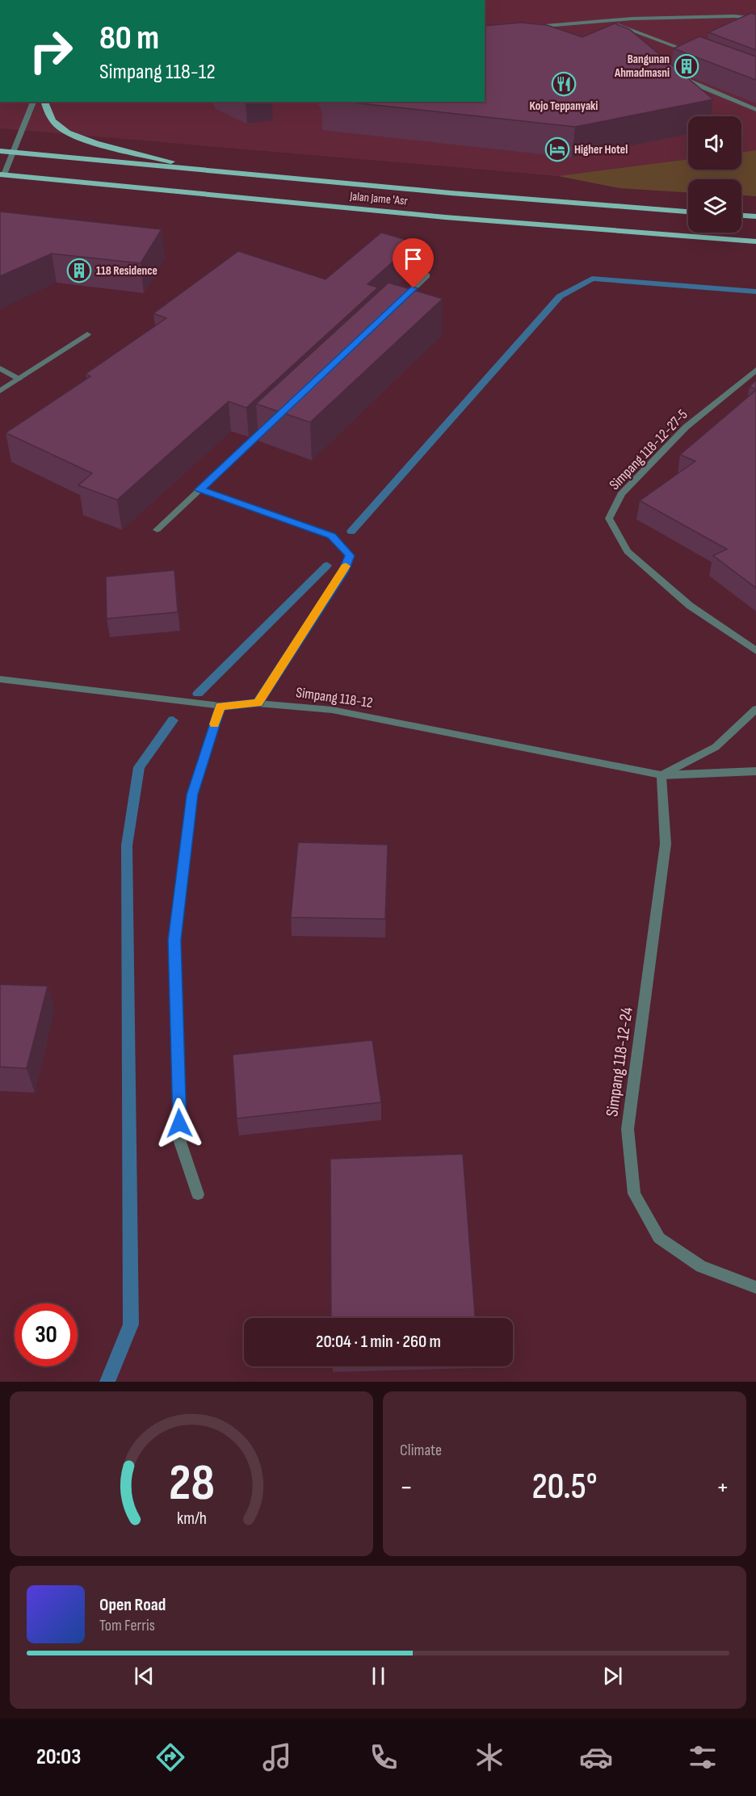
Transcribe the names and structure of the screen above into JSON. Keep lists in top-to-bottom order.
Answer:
{
  "streets": {
    "main road": ["Jalan Jame 'Asr"],
    "street": ["Simpang 118-12-27-5", "Simpang 118-12", "Simpang 118-12-24"]
  },
  "crossings": [
    ["Simpang 118-12", "Simpang 118-12-24"]
  ],
  "places": {
    "building": ["Bangunan Ahmadmasni", "118 Residence"],
    "restaurant": ["Kojo Teppanyaki"],
    "hotel": ["Higher Hotel"]
  },
  "page": {
    "turn": ["80 m", "Simpang 118-12"],
    "limit": "30",
    "trip": "20:04 · 1 min · 260 m",
    "tile": "Climate",
    "heat": ["−", "20.5°", "+"],
    "song": ["Open Road", "Tom Ferris"],
    "tabs": "20:03",
    "gauge": ["28", "km/h"]
  }
}
